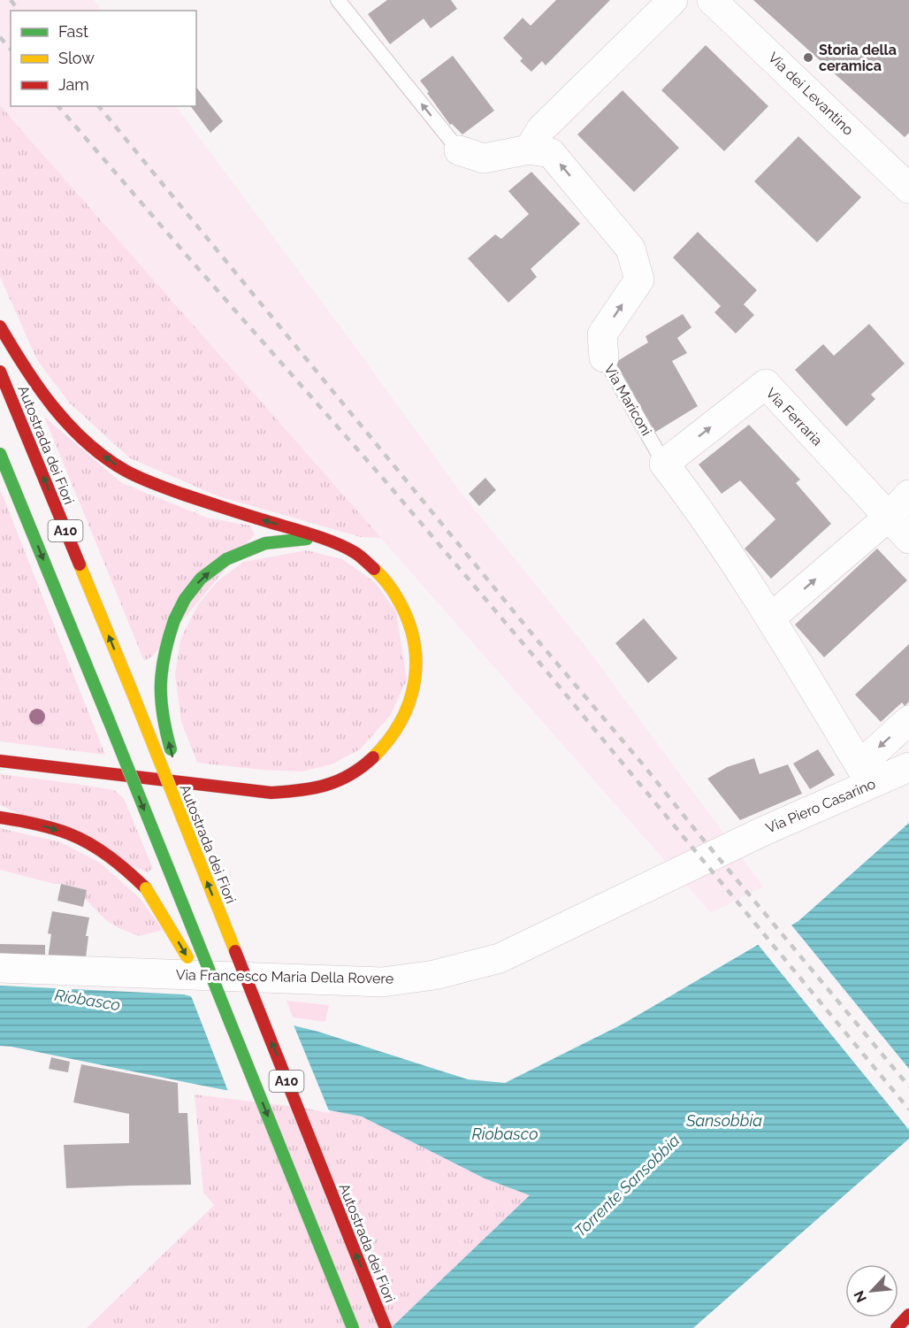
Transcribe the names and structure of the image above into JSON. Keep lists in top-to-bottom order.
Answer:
{
  "streets": {
    "main road": ["Autostrada dei Fiori", "A10"],
    "street": [
      "Via dei Levantino",
      "Via Mariconi",
      "Via Ferraria",
      "Via Piero Casarino",
      "Via Francesco Maria Della Rovere"
    ]
  },
  "crossings": [
    ["Via Mariconi", "Via Ferraria"],
    ["Via Mariconi", "Via Piero Casarino"],
    ["Via Piero Casarino", "Via Francesco Maria Della Rovere"]
  ],
  "one_way": ["Via Mariconi"],
  "water": ["Riobasco", "Sansobbia", "Torrente Sansobbia"],
  "places": ["Storia della ceramica"],
  "legend": ["Fast", "Slow", "Jam"],
  "north": "bottom left"
}
